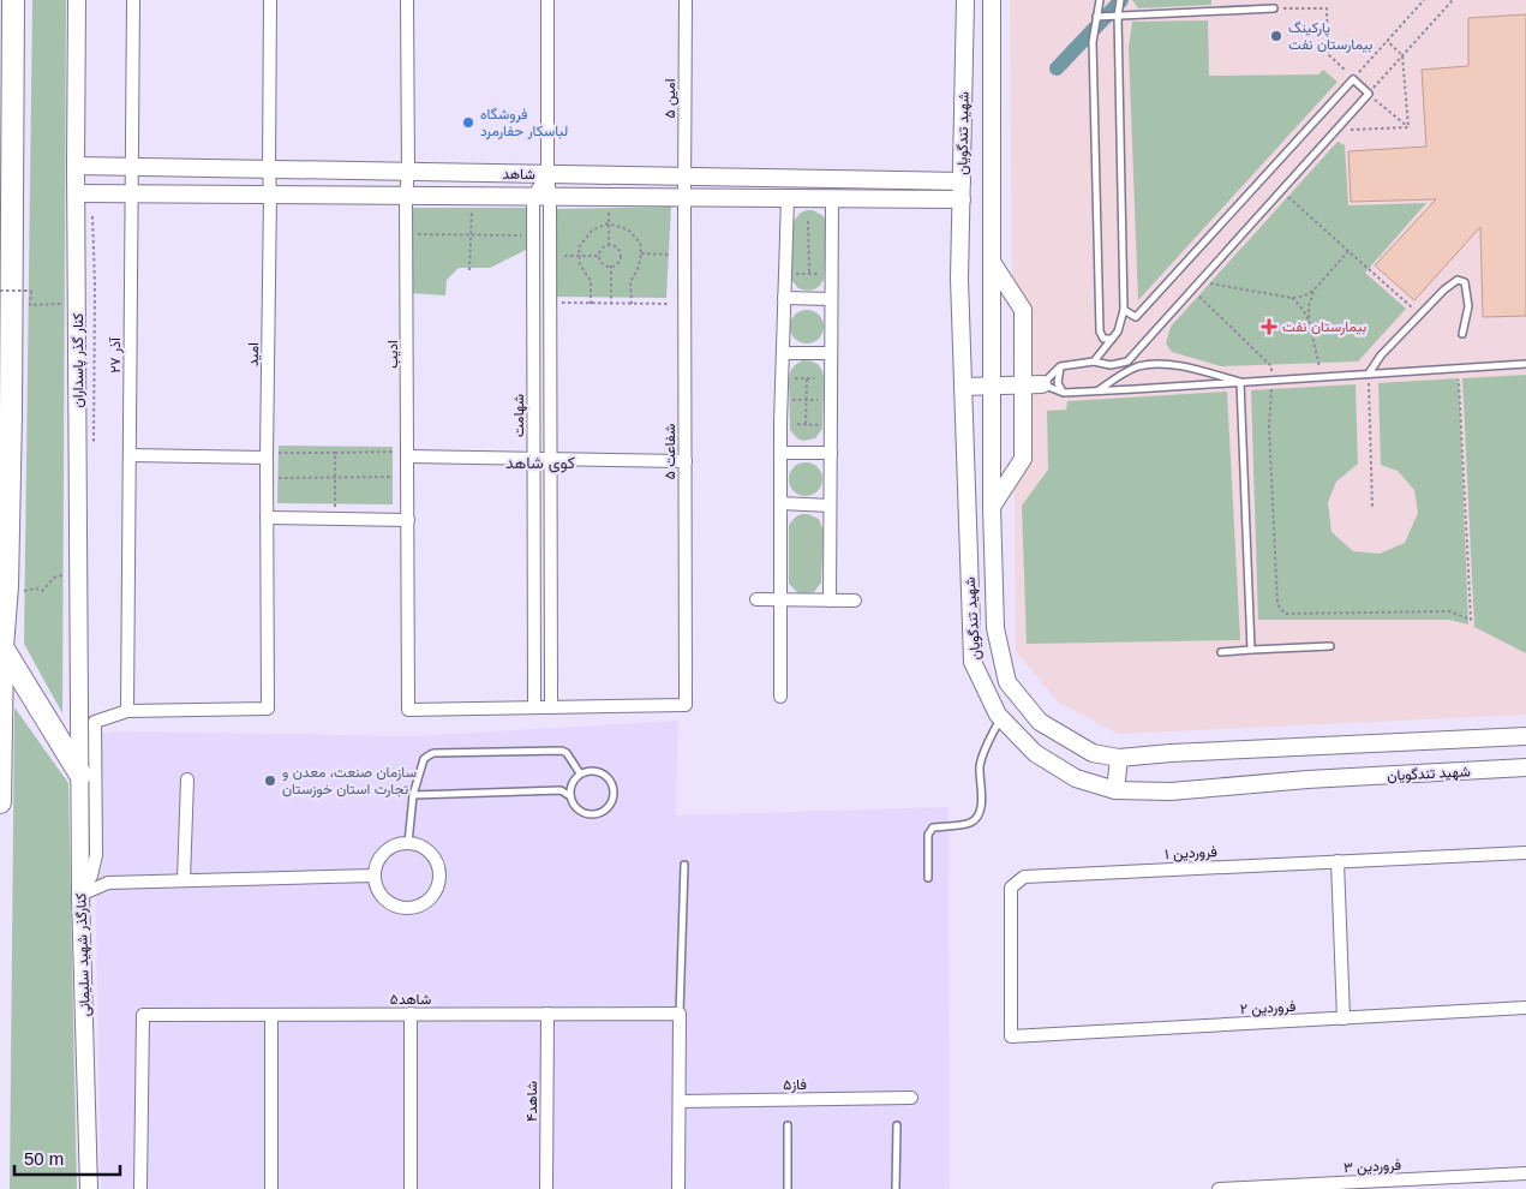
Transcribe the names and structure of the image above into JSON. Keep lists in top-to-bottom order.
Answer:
{
  "streets": {
    "main road": [
      "شهید تندگویان",
      "شاهد",
      "کنار گذر پاسداران",
      "کنارگذر شهید سلیمانی"
    ],
    "street": [
      "امین ۵",
      "امید",
      "ادیب",
      "آذر ۲۷",
      "شهامت",
      "شفاعت ۵",
      "فروردین ۱",
      "شاهد۵",
      "فروردین ۲",
      "فاز۵",
      "شاهد۴",
      "فروردین ۳"
    ]
  },
  "crossings": [
    ["امین ۵", "شاهد"],
    ["امین ۵", "شفاعت ۵"],
    ["شهید تندگویان", "شاهد"],
    ["شاهد", "امید"],
    ["شاهد", "ادیب"],
    ["شاهد", "آذر ۲۷"],
    ["شاهد", "کنار گذر پاسداران"],
    ["شاهد", "شهامت"],
    ["شاهد", "شفاعت ۵"],
    ["امید", "آذر ۲۷"],
    ["ادیب", "شهامت"],
    ["کنار گذر پاسداران", "کنارگذر شهید سلیمانی"],
    ["فروردین ۱", "فروردین ۲"],
    ["شاهد۵", "شاهد۴"]
  ],
  "districts": ["کوی شاهد"],
  "places": {
    "other": ["پارکینگ بیمارستان نفت", "فروشگاه لباسکار حفارمرد", "سازمان صنعت، معدن و تجارت استان خوزستان"],
    "health": ["بیمارستان نفت"]
  },
  "scale_bar": "50 m"
}
